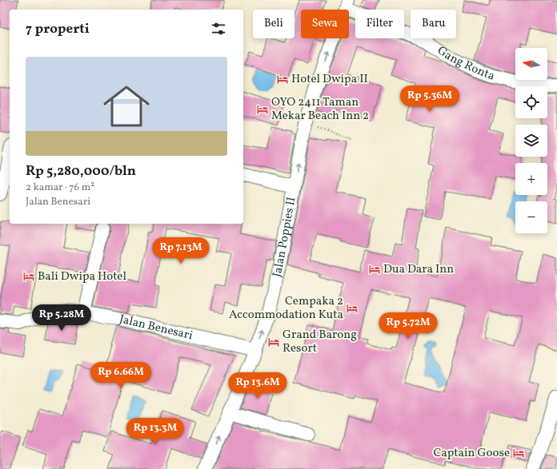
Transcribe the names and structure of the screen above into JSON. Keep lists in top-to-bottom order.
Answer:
{
  "streets": {
    "street": ["Gang Ronta", "Jalan Poppies II", "Jalan Benesari"]
  },
  "crossings": [
    ["Gang Ronta", "Jalan Poppies II"],
    ["Jalan Poppies II", "Jalan Benesari"]
  ],
  "one_way": ["Jalan Poppies II"],
  "places": {
    "hotel": [
      "Hotel Dwipa II",
      "OYO 2411 Taman Mekar Beach Inn 2",
      "Dua Dara Inn",
      "Bali Dwipa Hotel",
      "Cempaka 2 Accommodation Kuta",
      "Grand Barong Resort",
      "Captain Goose"
    ]
  },
  "north": "left",
  "page": {
    "chip": [
      "Beli",
      "Sewa",
      "Filter",
      "Baru"
    ],
    "heading": "7 properti",
    "map_buttons": ["+", "−"],
    "list": [
      {
        "name": "Rp 5,280,000/bln",
        "note": "2 kamar · 76 m² · Jalan Benesari"
      }
    ],
    "price": [
      "Rp 5.36M",
      "Rp 7.13M",
      "Rp 5.28M",
      "Rp 5.72M",
      "Rp 6.66M",
      "Rp 13.6M",
      "Rp 13.3M"
    ]
  }
}
